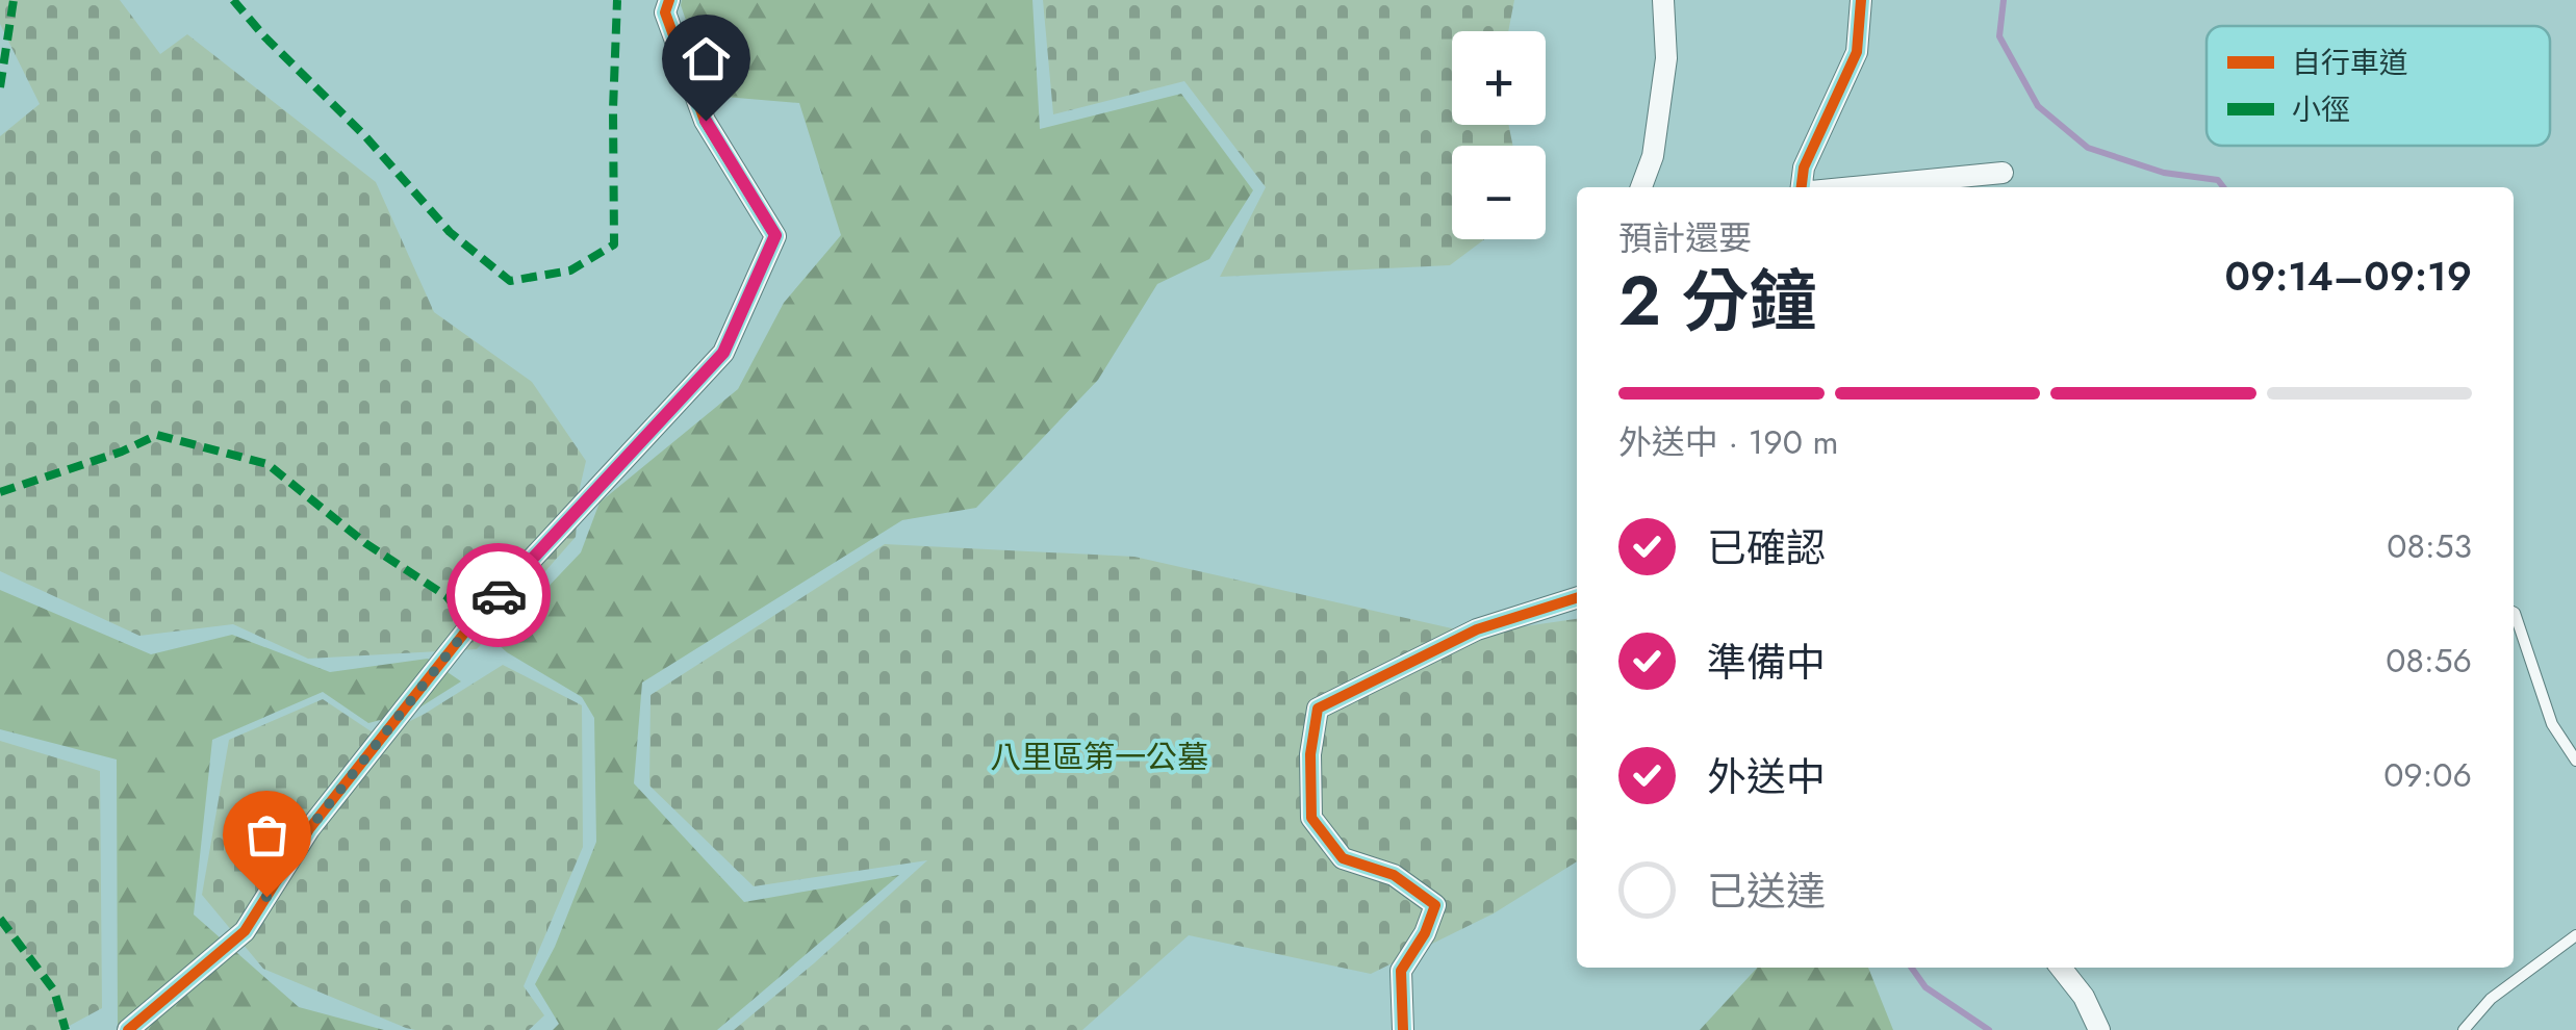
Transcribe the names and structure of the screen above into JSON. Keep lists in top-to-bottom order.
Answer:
{
  "parks": ["八里區第一公墓"],
  "legend": ["自行車道", "小徑"],
  "page": {
    "map_buttons": ["+", "−"],
    "heading": ["2 分鐘", "預計還要", "09:14–09:19"],
    "bar": "外送中 · 190 m",
    "list": [
      ["已確認", "08:53"],
      ["準備中", "08:56"],
      ["外送中", "09:06"],
      "已送達"
    ]
  }
}
